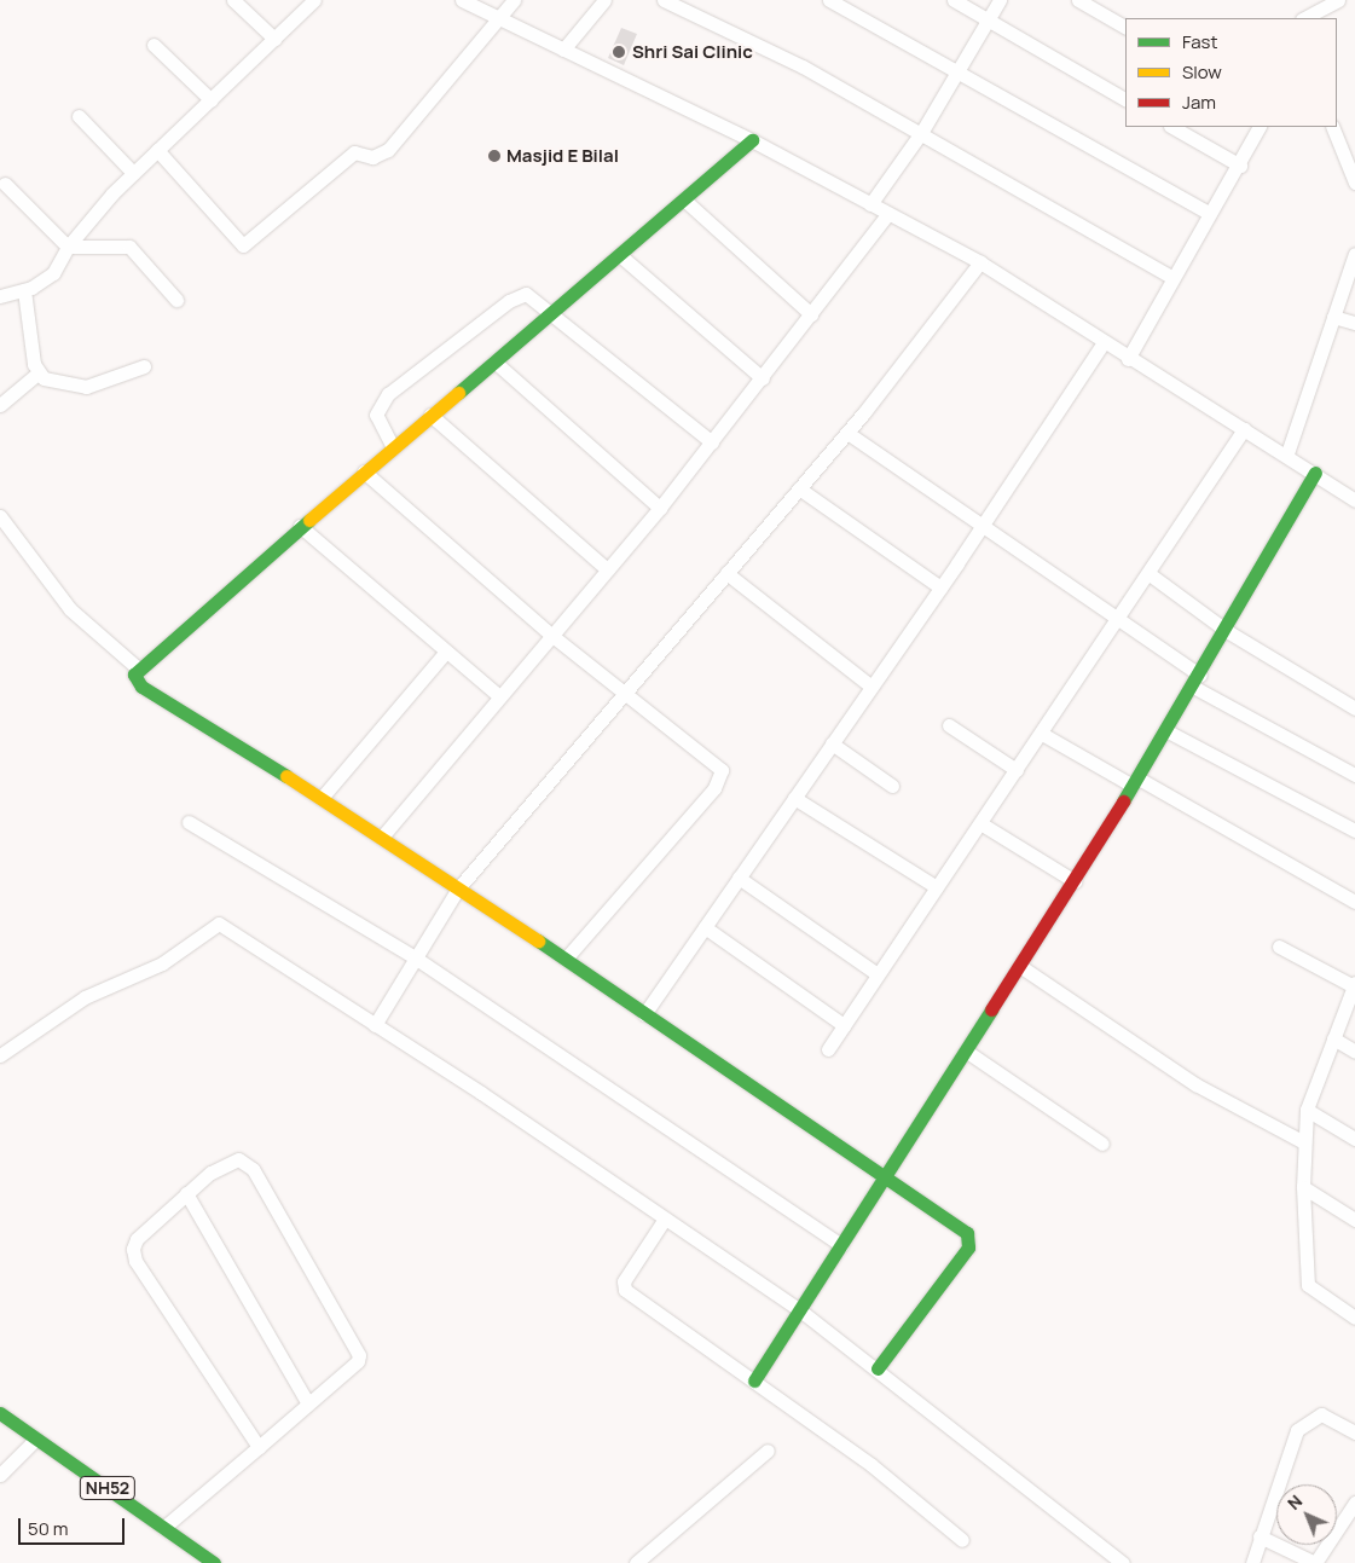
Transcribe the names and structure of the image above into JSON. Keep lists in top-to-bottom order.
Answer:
{
  "streets": {
    "main road": ["NH52"]
  },
  "places": ["Shri Sai Clinic", "Masjid E Bilal"],
  "legend": ["Fast", "Slow", "Jam"],
  "scale_bar": "50 m",
  "north": "top left"
}
